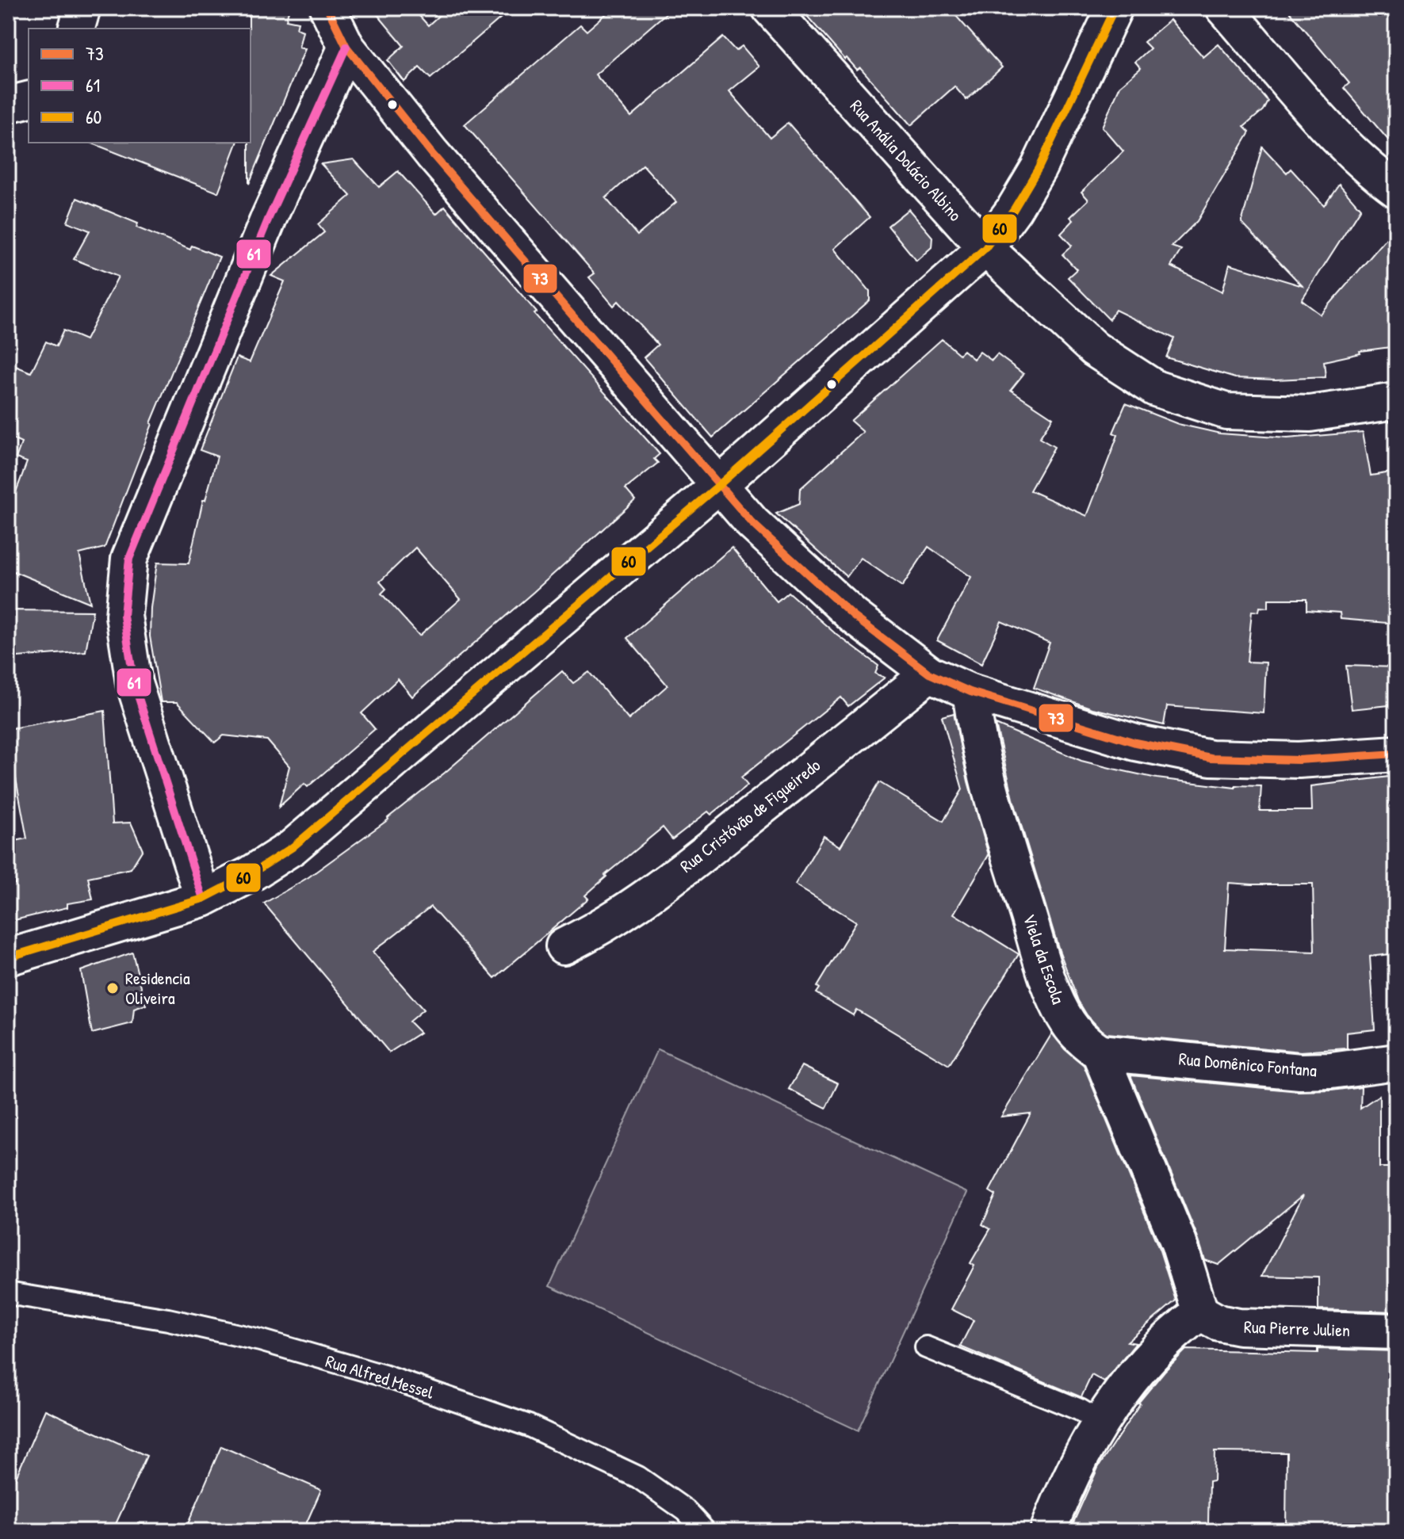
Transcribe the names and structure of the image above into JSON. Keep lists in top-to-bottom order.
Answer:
{
  "streets": {
    "street": [
      "Rua Anália Dolácio Albino",
      "Rua Cristóvão de Figueiredo",
      "Viela da Escola",
      "Rua Domênico Fontana",
      "Rua Pierre Julien"
    ],
    "lane": ["Rua Alfred Messel"]
  },
  "crossings": [
    ["Viela da Escola", "Rua Domênico Fontana"],
    ["Viela da Escola", "Rua Pierre Julien"]
  ],
  "places": ["Residencia Oliveira"],
  "lines": ["transit line 73", "transit line 60", "transit line 61"],
  "legend": ["73", "61", "60"]
}
